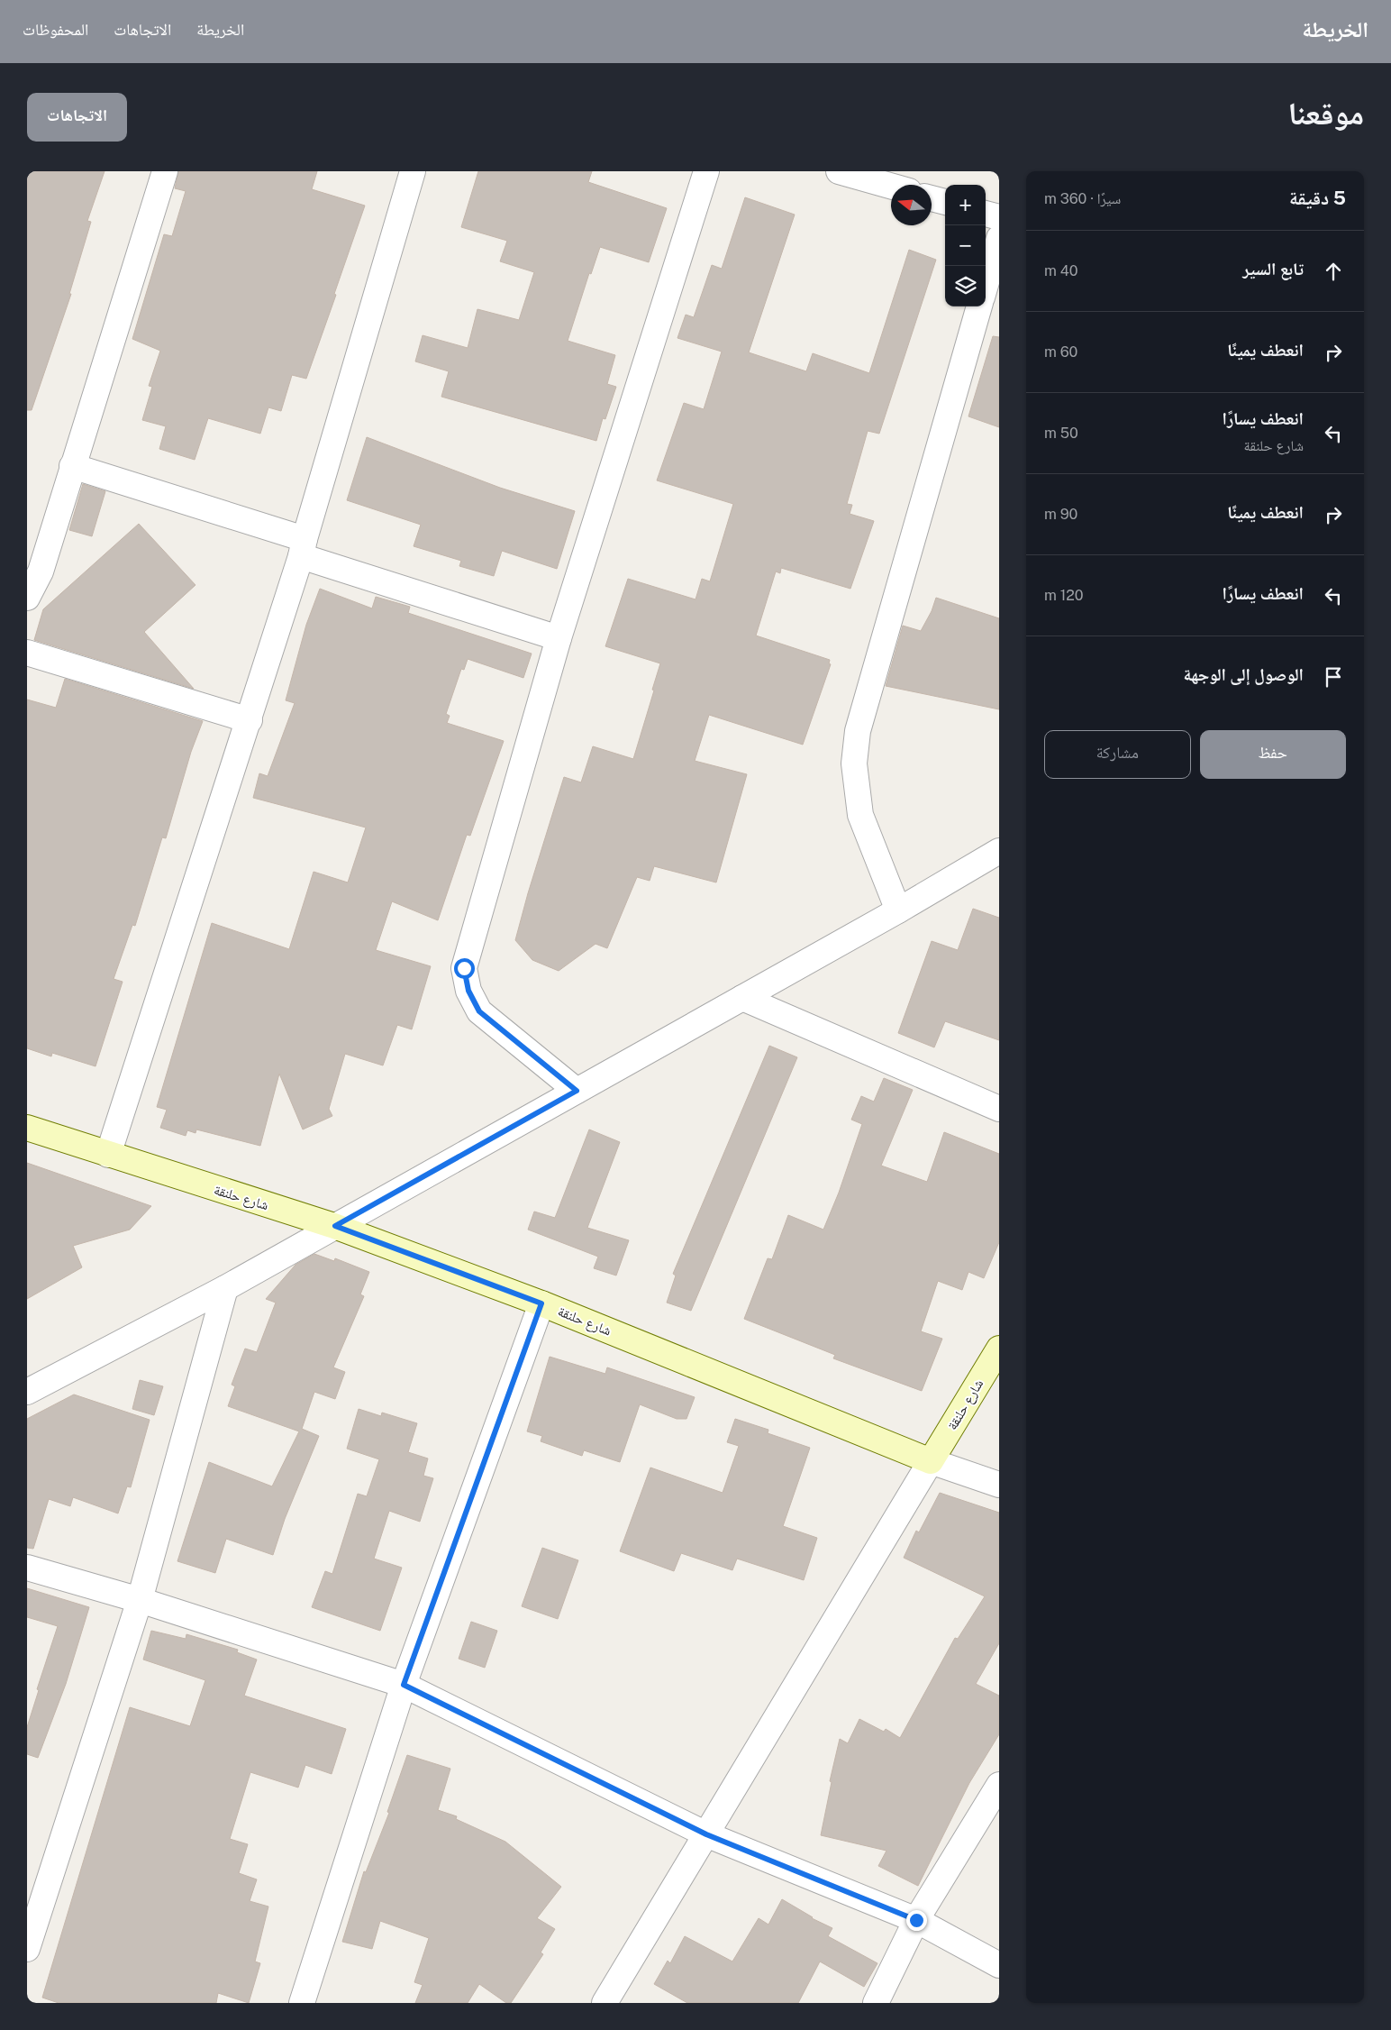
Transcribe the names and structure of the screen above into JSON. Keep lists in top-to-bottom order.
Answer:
{
  "streets": {
    "street": ["شارع حلنقة"]
  },
  "north": "left",
  "page": {
    "header": "الخريطة",
    "nav": ["الخريطة", "الاتجاهات", "المحفوظات"],
    "title": "موقعنا",
    "buttons": [
      "الاتجاهات",
      ["حفظ", "مشاركة"]
    ],
    "heading": ["5 دقيقة", "سيرًا · 360 m"],
    "map_buttons": ["+", "−"],
    "list": [
      ["تابع السير", "40 m"],
      ["انعطف يمينًا", "60 m"],
      ["انعطف يسارًا", "شارع حلنقة", "50 m"],
      ["انعطف يمينًا", "90 m"],
      ["انعطف يسارًا", "120 m"],
      "الوصول إلى الوجهة"
    ]
  }
}
